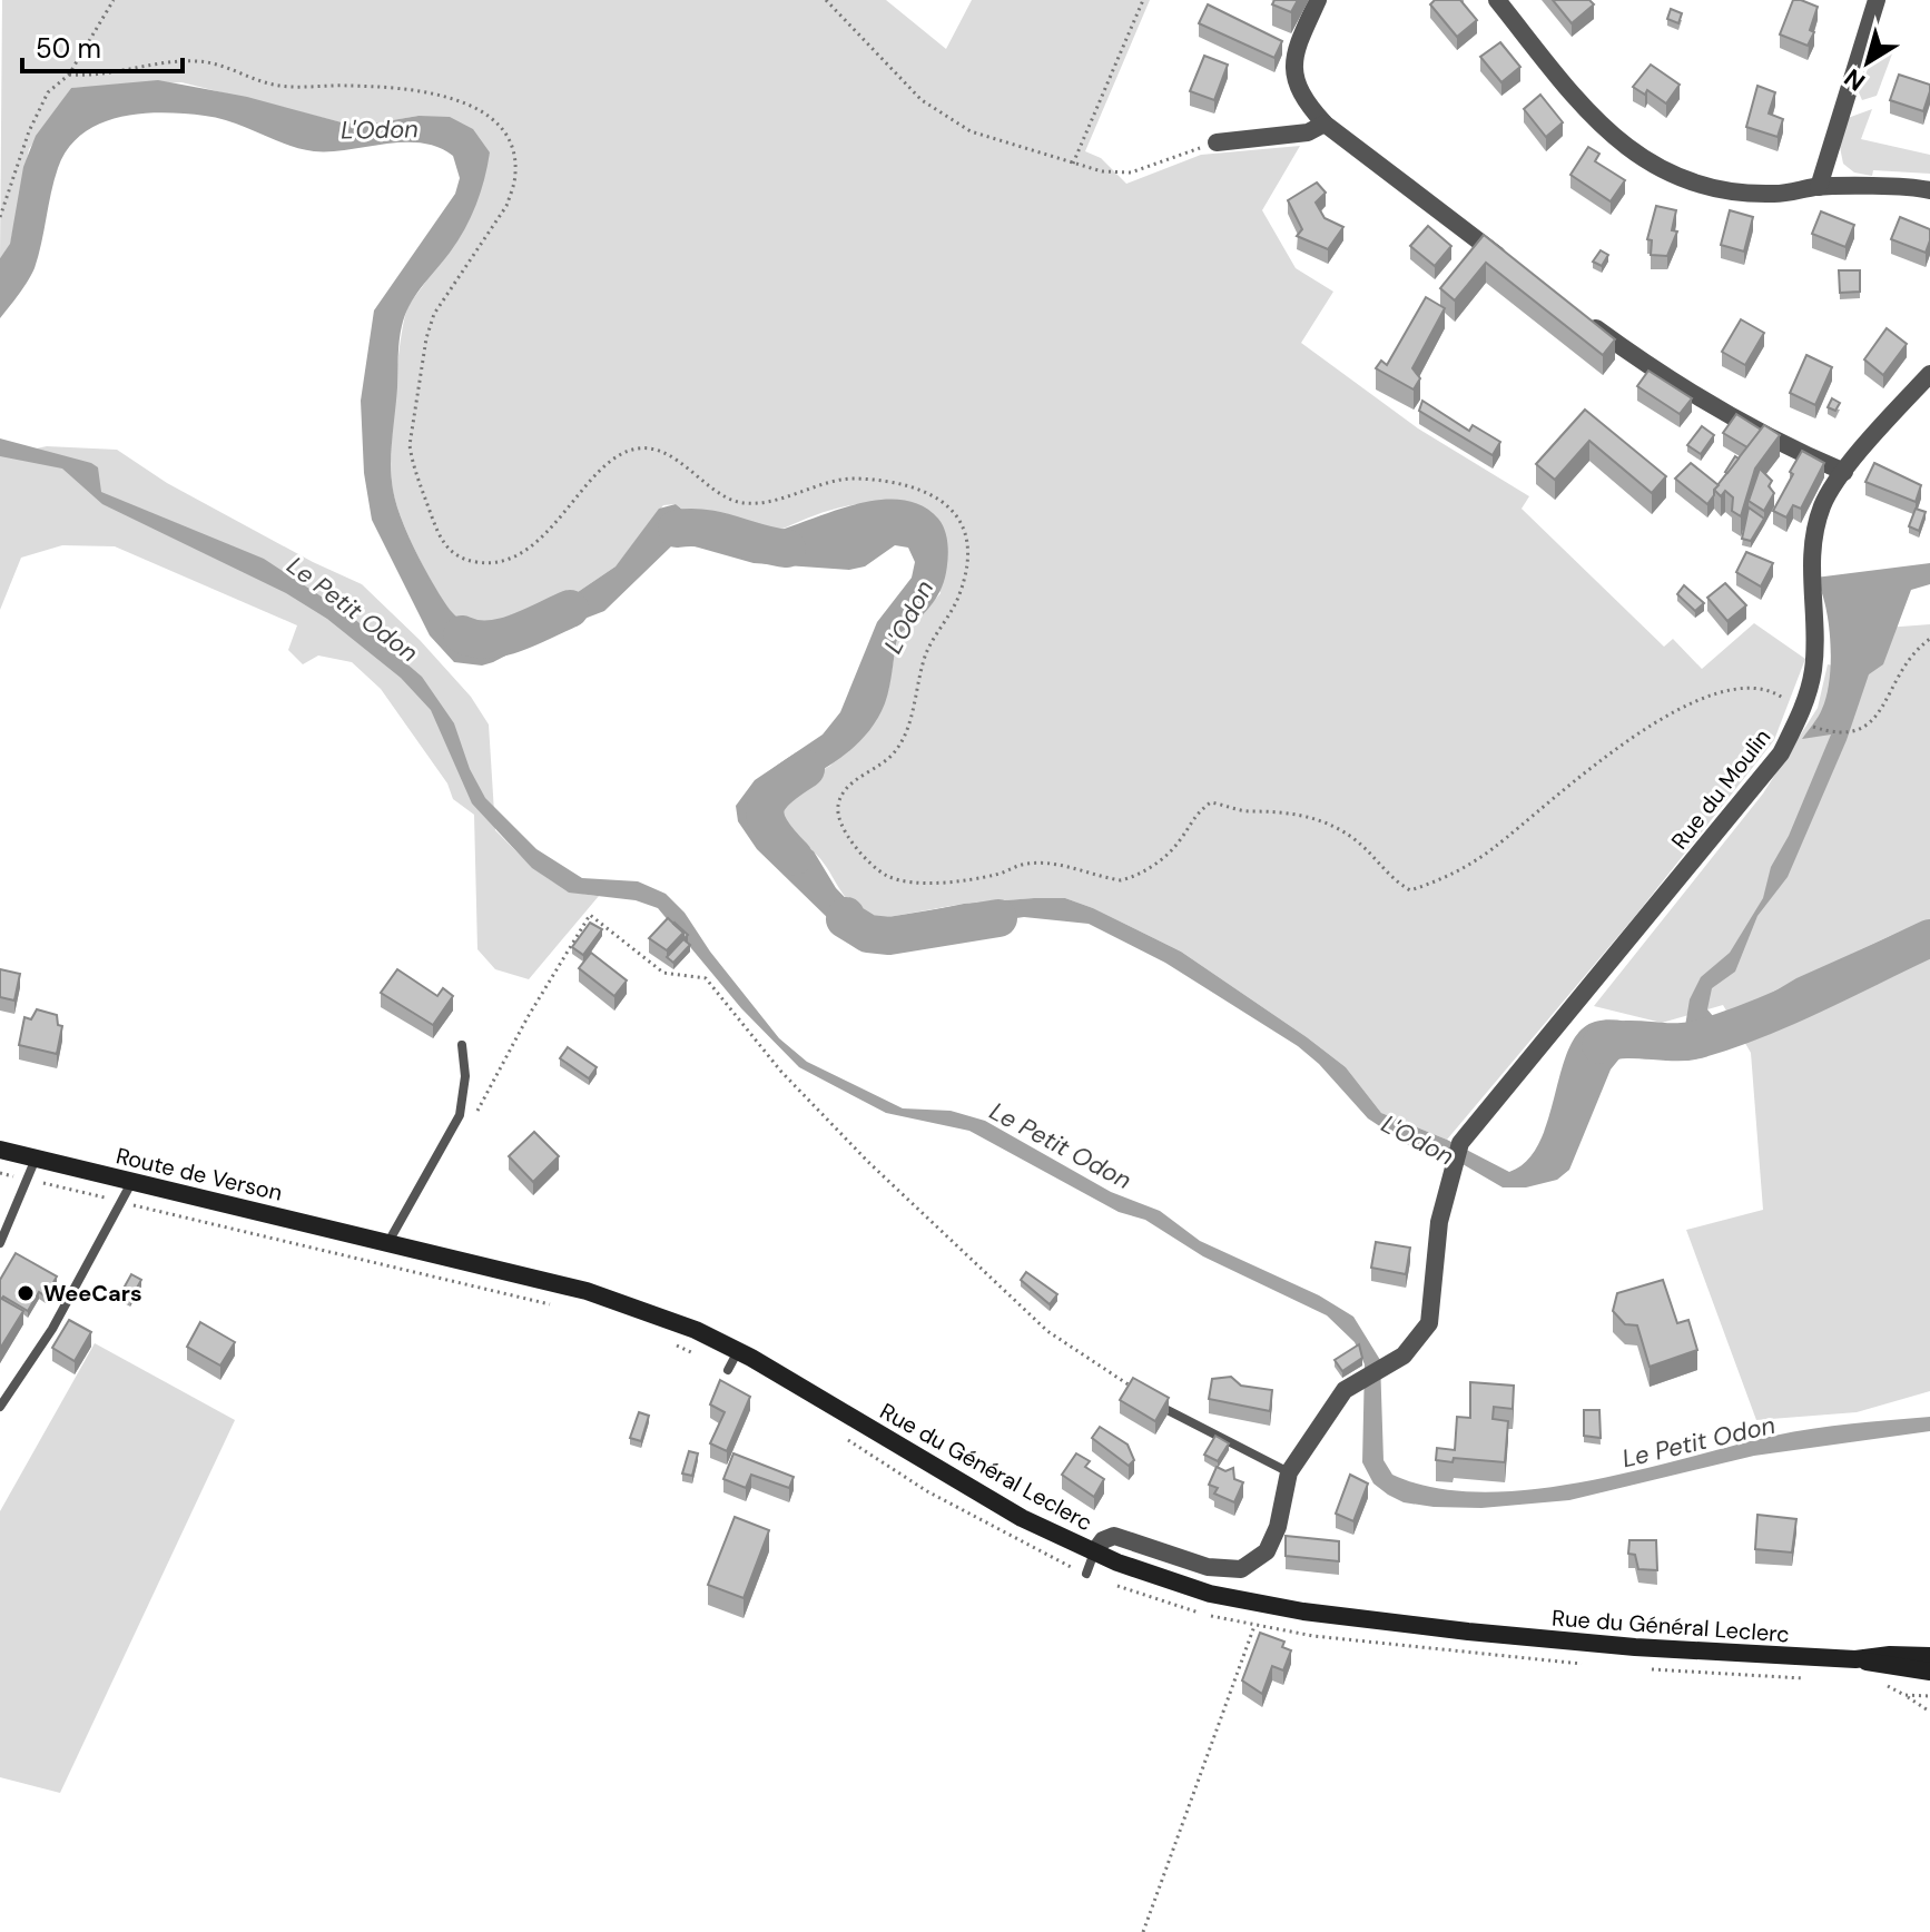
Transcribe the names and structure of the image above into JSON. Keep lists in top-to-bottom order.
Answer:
{
  "streets": {
    "main road": ["Route de Verson", "Rue du Général Leclerc"],
    "street": ["Rue du Moulin"]
  },
  "crossings": [
    ["Route de Verson", "Rue du Général Leclerc"]
  ],
  "water": ["L'Odon", "Le Petit Odon"],
  "places": ["WeeCars"],
  "scale_bar": "50 m",
  "north": "bottom left"
}
